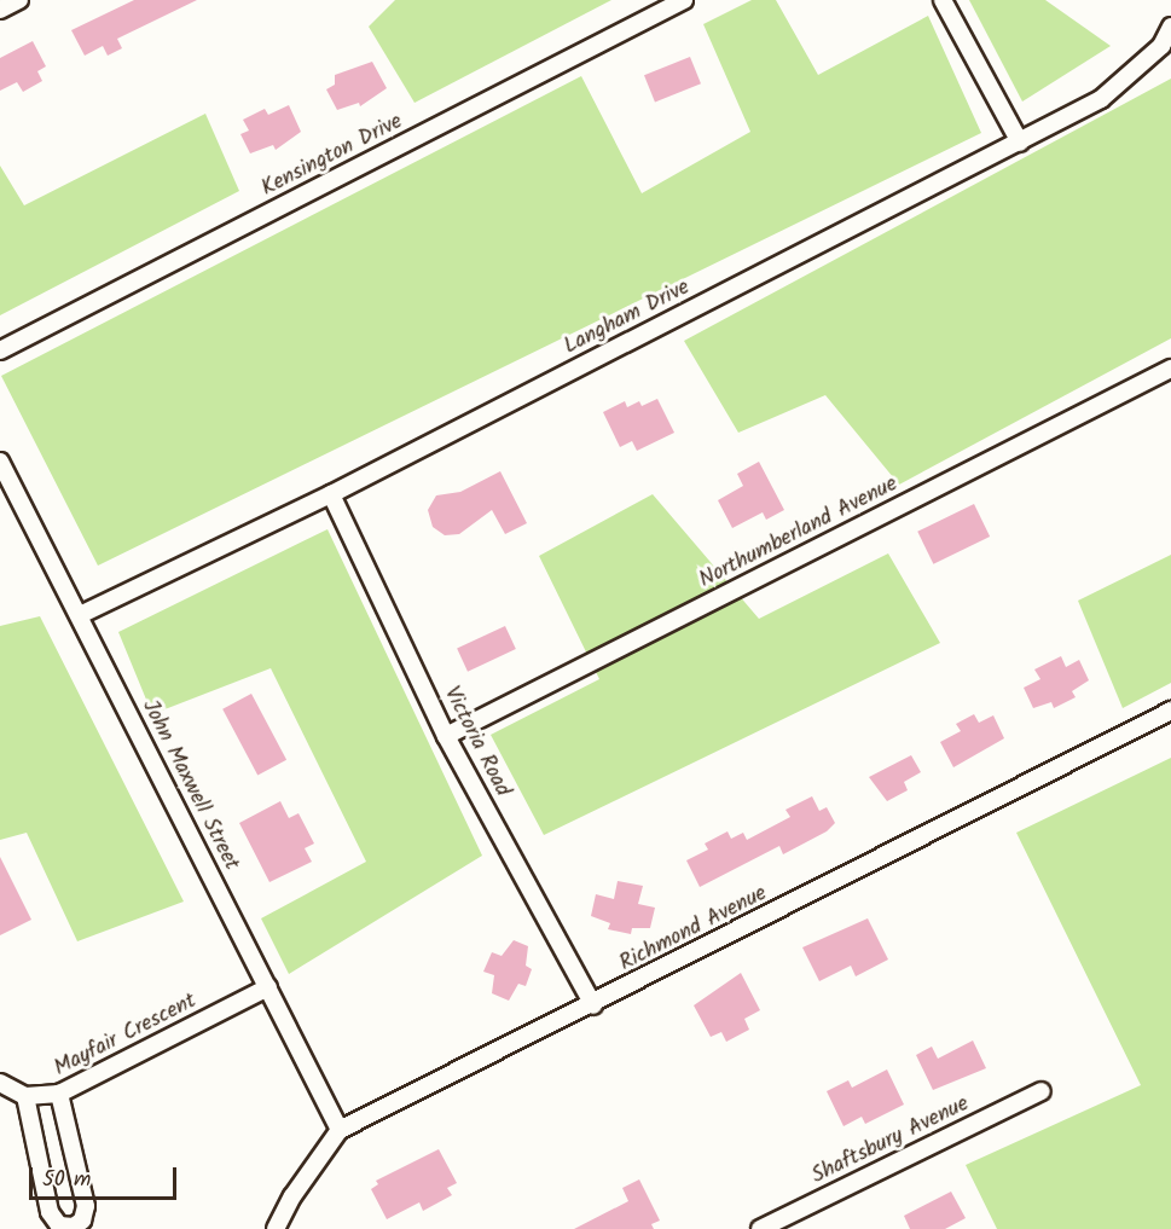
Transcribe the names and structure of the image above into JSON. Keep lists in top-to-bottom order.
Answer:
{
  "streets": {
    "street": [
      "Kensington Drive",
      "Langham Drive",
      "Northumberland Avenue",
      "Victoria Road",
      "John Maxwell Street",
      "Richmond Avenue",
      "Mayfair Crescent",
      "Shaftsbury Avenue"
    ]
  },
  "crossings": [
    ["Langham Drive", "Victoria Road"],
    ["Langham Drive", "John Maxwell Street"],
    ["Northumberland Avenue", "Victoria Road"],
    ["Victoria Road", "Richmond Avenue"],
    ["John Maxwell Street", "Richmond Avenue"],
    ["John Maxwell Street", "Mayfair Crescent"]
  ],
  "scale_bar": "50 m"
}
